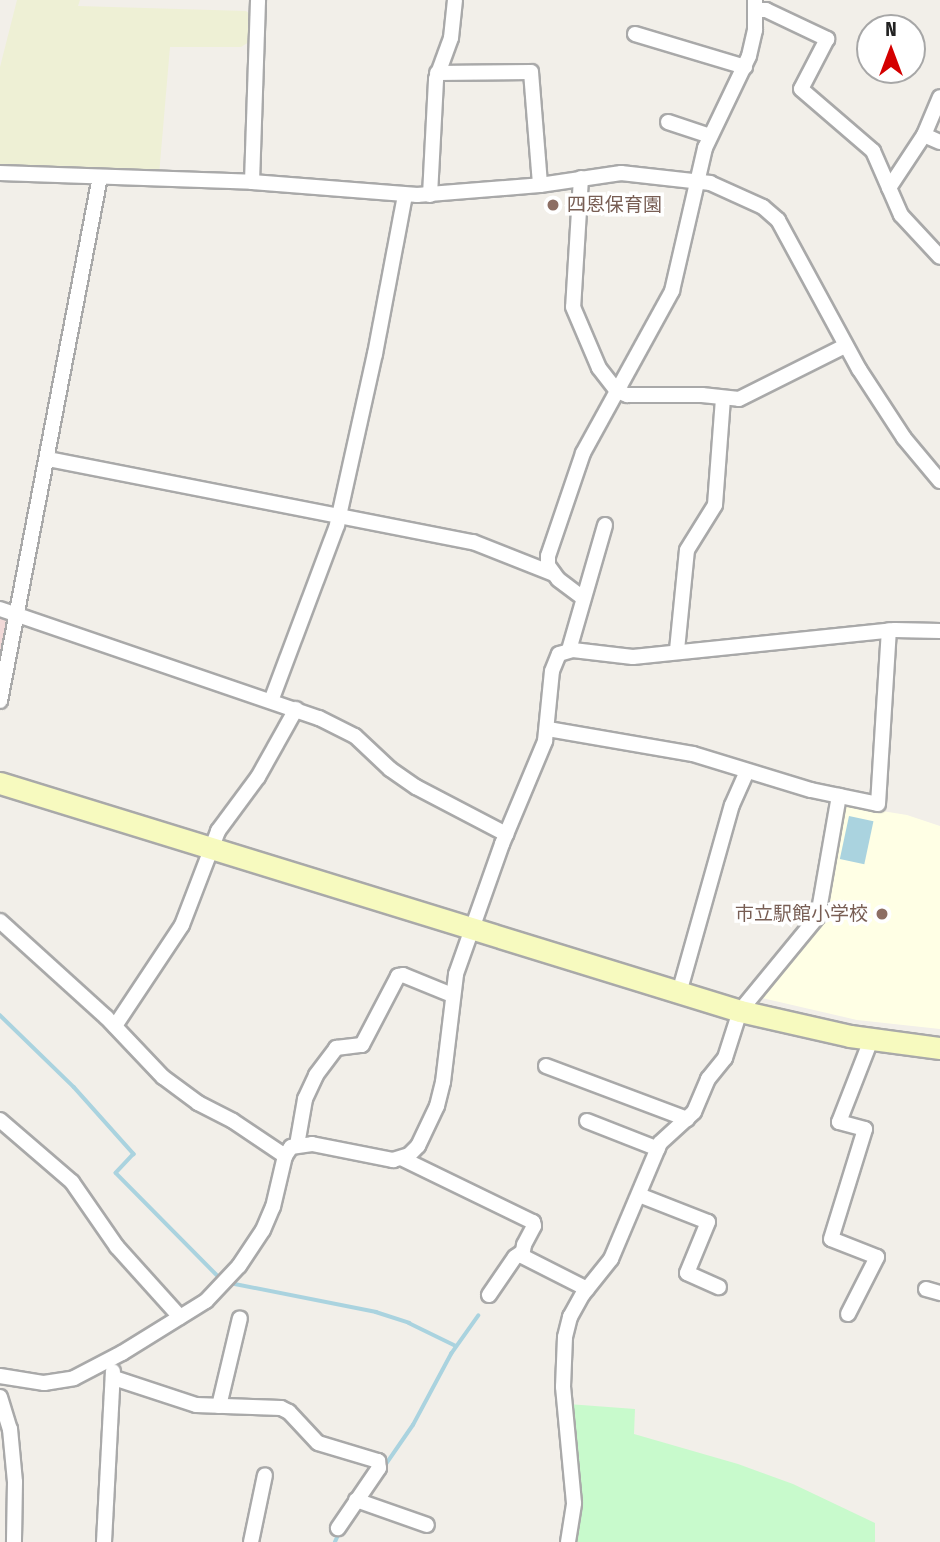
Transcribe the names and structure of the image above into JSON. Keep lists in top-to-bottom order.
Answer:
{
  "places": ["四恩保育園", "市立駅館小学校"],
  "north": "top"
}
